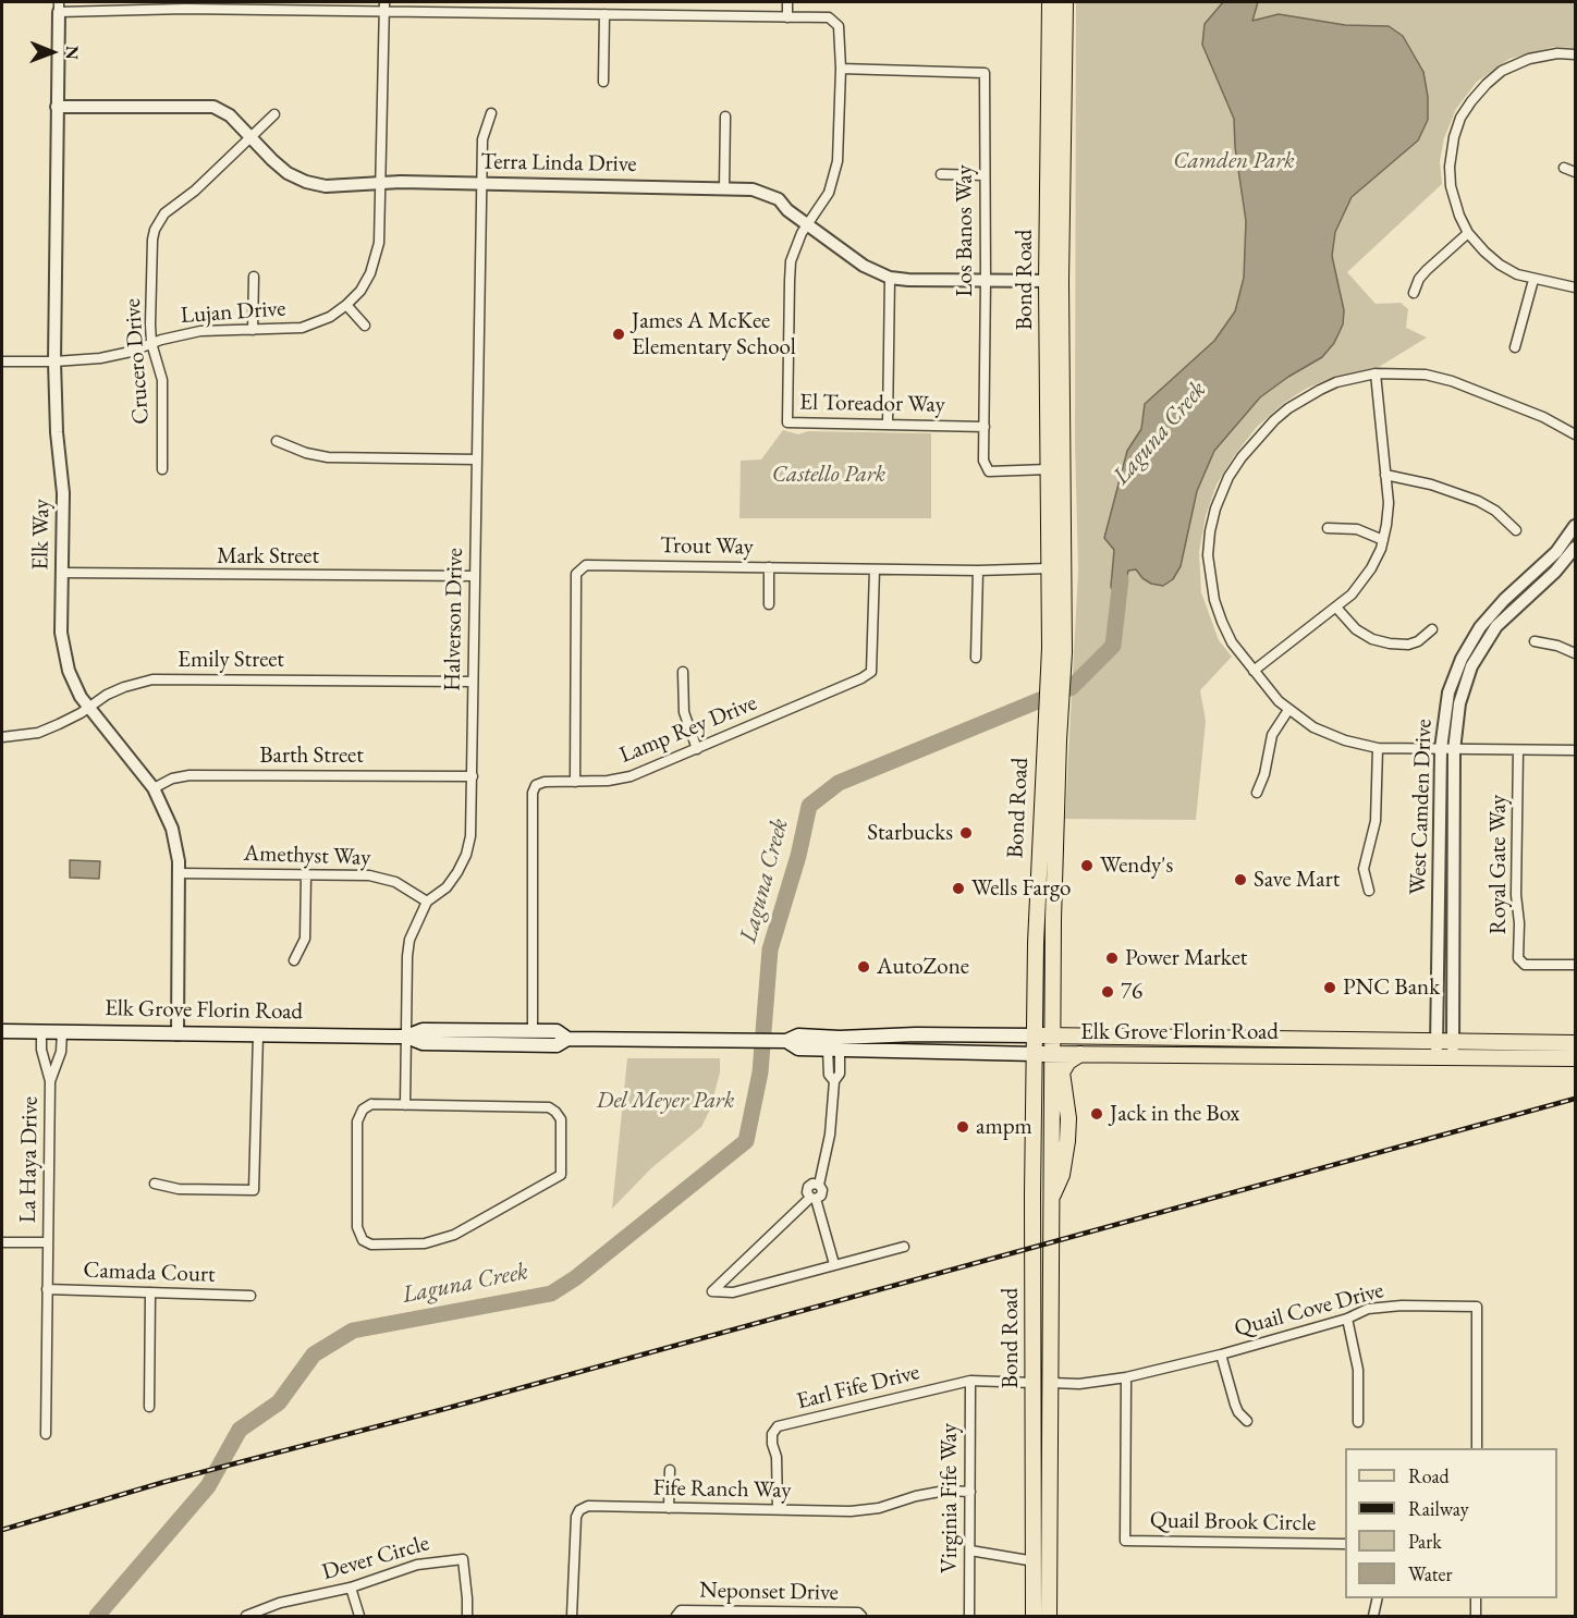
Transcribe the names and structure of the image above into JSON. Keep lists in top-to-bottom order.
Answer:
{
  "streets": {
    "main road": ["Bond Road", "Elk Grove Florin Road"],
    "street": [
      "Terra Linda Drive",
      "Los Banos Way",
      "Lujan Drive",
      "Crucero Drive",
      "El Toreador Way",
      "Elk Way",
      "Trout Way",
      "Mark Street",
      "Halverson Drive",
      "Emily Street",
      "Lamp Rey Drive",
      "Barth Street",
      "West Camden Drive",
      "Amethyst Way",
      "Royal Gate Way",
      "La Haya Drive",
      "Camada Court",
      "Quail Cove Drive",
      "Earl Fife Drive",
      "Fife Ranch Way",
      "Virginia Fife Way",
      "Quail Brook Circle",
      "Dever Circle",
      "Neponset Drive"
    ]
  },
  "crossings": [
    ["Terra Linda Drive", "Los Banos Way"],
    ["Terra Linda Drive", "Bond Road"],
    ["Terra Linda Drive", "Lujan Drive"],
    ["Terra Linda Drive", "Crucero Drive"],
    ["Terra Linda Drive", "El Toreador Way"],
    ["Terra Linda Drive", "Elk Way"],
    ["Terra Linda Drive", "Halverson Drive"],
    ["Los Banos Way", "Bond Road"],
    ["Los Banos Way", "El Toreador Way"],
    ["Bond Road", "Trout Way"],
    ["Bond Road", "Elk Grove Florin Road"],
    ["Bond Road", "Quail Cove Drive"],
    ["Bond Road", "Earl Fife Drive"],
    ["Lujan Drive", "Crucero Drive"],
    ["Lujan Drive", "Elk Way"],
    ["Elk Way", "Mark Street"],
    ["Elk Way", "Emily Street"],
    ["Elk Way", "Barth Street"],
    ["Elk Way", "Amethyst Way"],
    ["Elk Way", "Elk Grove Florin Road"],
    ["Trout Way", "Lamp Rey Drive"],
    ["Mark Street", "Halverson Drive"],
    ["Halverson Drive", "Emily Street"],
    ["Halverson Drive", "Barth Street"],
    ["Halverson Drive", "Amethyst Way"],
    ["Halverson Drive", "Elk Grove Florin Road"],
    ["Lamp Rey Drive", "Elk Grove Florin Road"],
    ["West Camden Drive", "Elk Grove Florin Road"],
    ["Elk Grove Florin Road", "La Haya Drive"],
    ["La Haya Drive", "Camada Court"],
    ["Quail Cove Drive", "Quail Brook Circle"],
    ["Earl Fife Drive", "Fife Ranch Way"],
    ["Earl Fife Drive", "Virginia Fife Way"],
    ["Fife Ranch Way", "Virginia Fife Way"]
  ],
  "water": ["Laguna Creek"],
  "parks": ["Camden Park", "Castello Park", "Del Meyer Park"],
  "places": [
    "James A McKee Elementary School",
    "Starbucks",
    "Wendy's",
    "Save Mart",
    "Wells Fargo",
    "Power Market",
    "AutoZone",
    "PNC Bank",
    "76",
    "Jack in the Box",
    "ampm"
  ],
  "legend": [
    "Road",
    "Railway",
    "Park",
    "Water"
  ],
  "north": "right"
}
